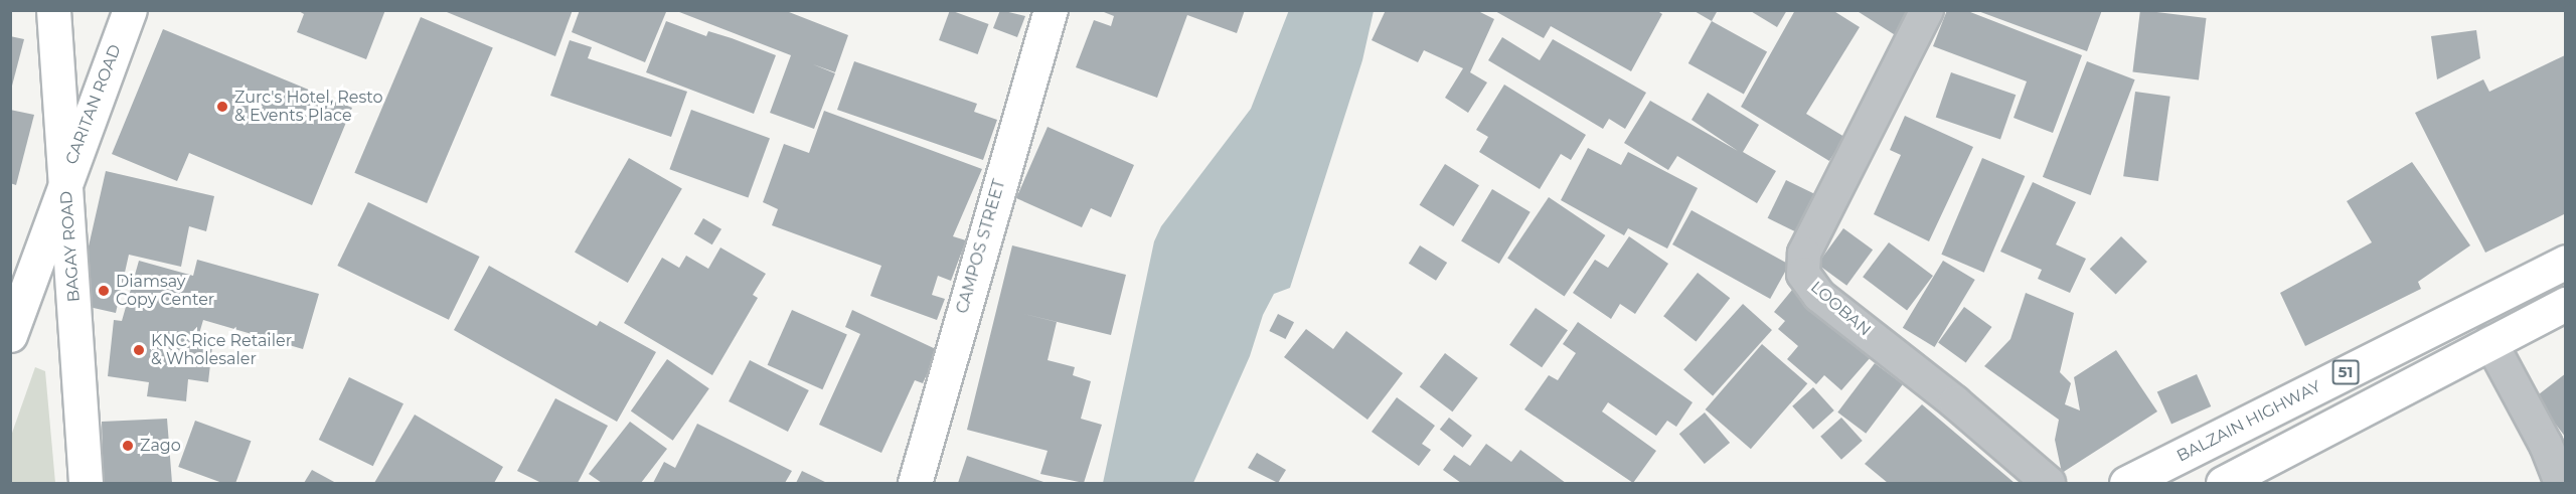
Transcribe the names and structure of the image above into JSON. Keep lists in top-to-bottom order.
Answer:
{
  "streets": {
    "main road": [
      "CARITAN ROAD",
      "BAGAY ROAD",
      "CAMPOS STREET",
      "51",
      "BALZAIN HIGHWAY"
    ],
    "street": ["LOOBAN"]
  },
  "crossings": [
    ["CARITAN ROAD", "BAGAY ROAD"]
  ],
  "places": [
    "Zurc's Hotel, Resto & Events Place",
    "Diamsay Copy Center",
    "KNC Rice Retailer & Wholesaler",
    "Zago"
  ]
}
